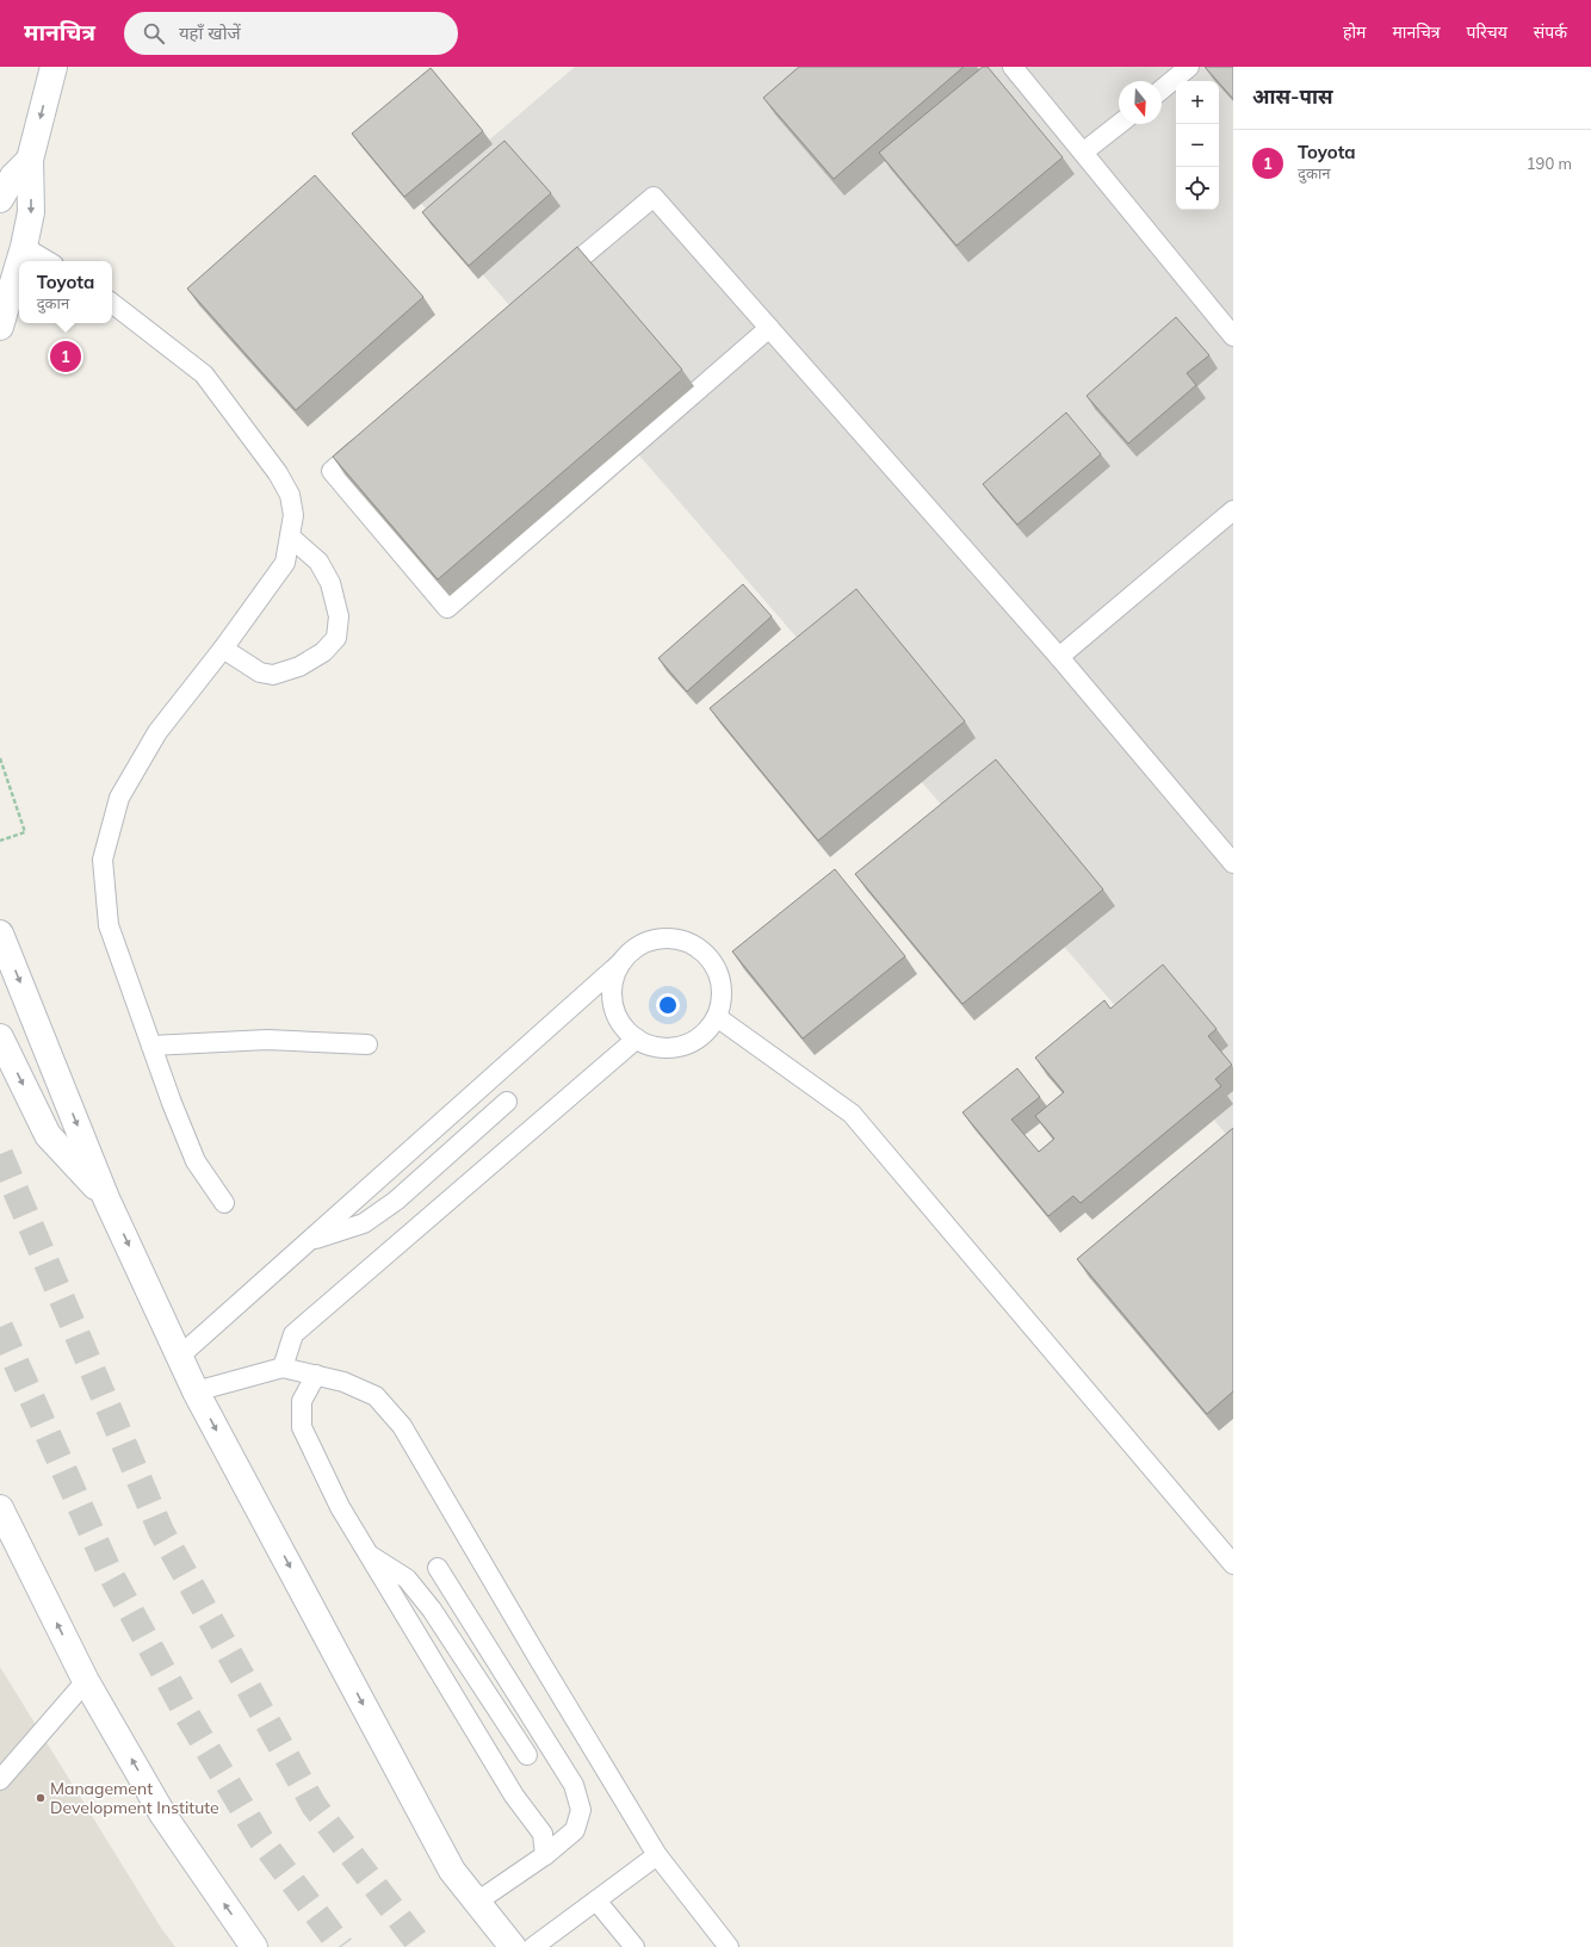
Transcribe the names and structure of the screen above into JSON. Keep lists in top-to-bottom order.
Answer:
{
  "places": ["Management Development Institute"],
  "north": "bottom",
  "page": {
    "header": "मानचित्र",
    "search": "यहाँ खोजें",
    "nav": [
      "होम",
      "मानचित्र",
      "परिचय",
      "संपर्क"
    ],
    "heading": "आस-पास",
    "map_buttons": ["+", "−"],
    "list": [
      {
        "mark": "1",
        "name": "Toyota",
        "note": "दुकान",
        "value": "190 m"
      }
    ],
    "popup": ["Toyota", "दुकान"],
    "pins": "1"
  }
}
